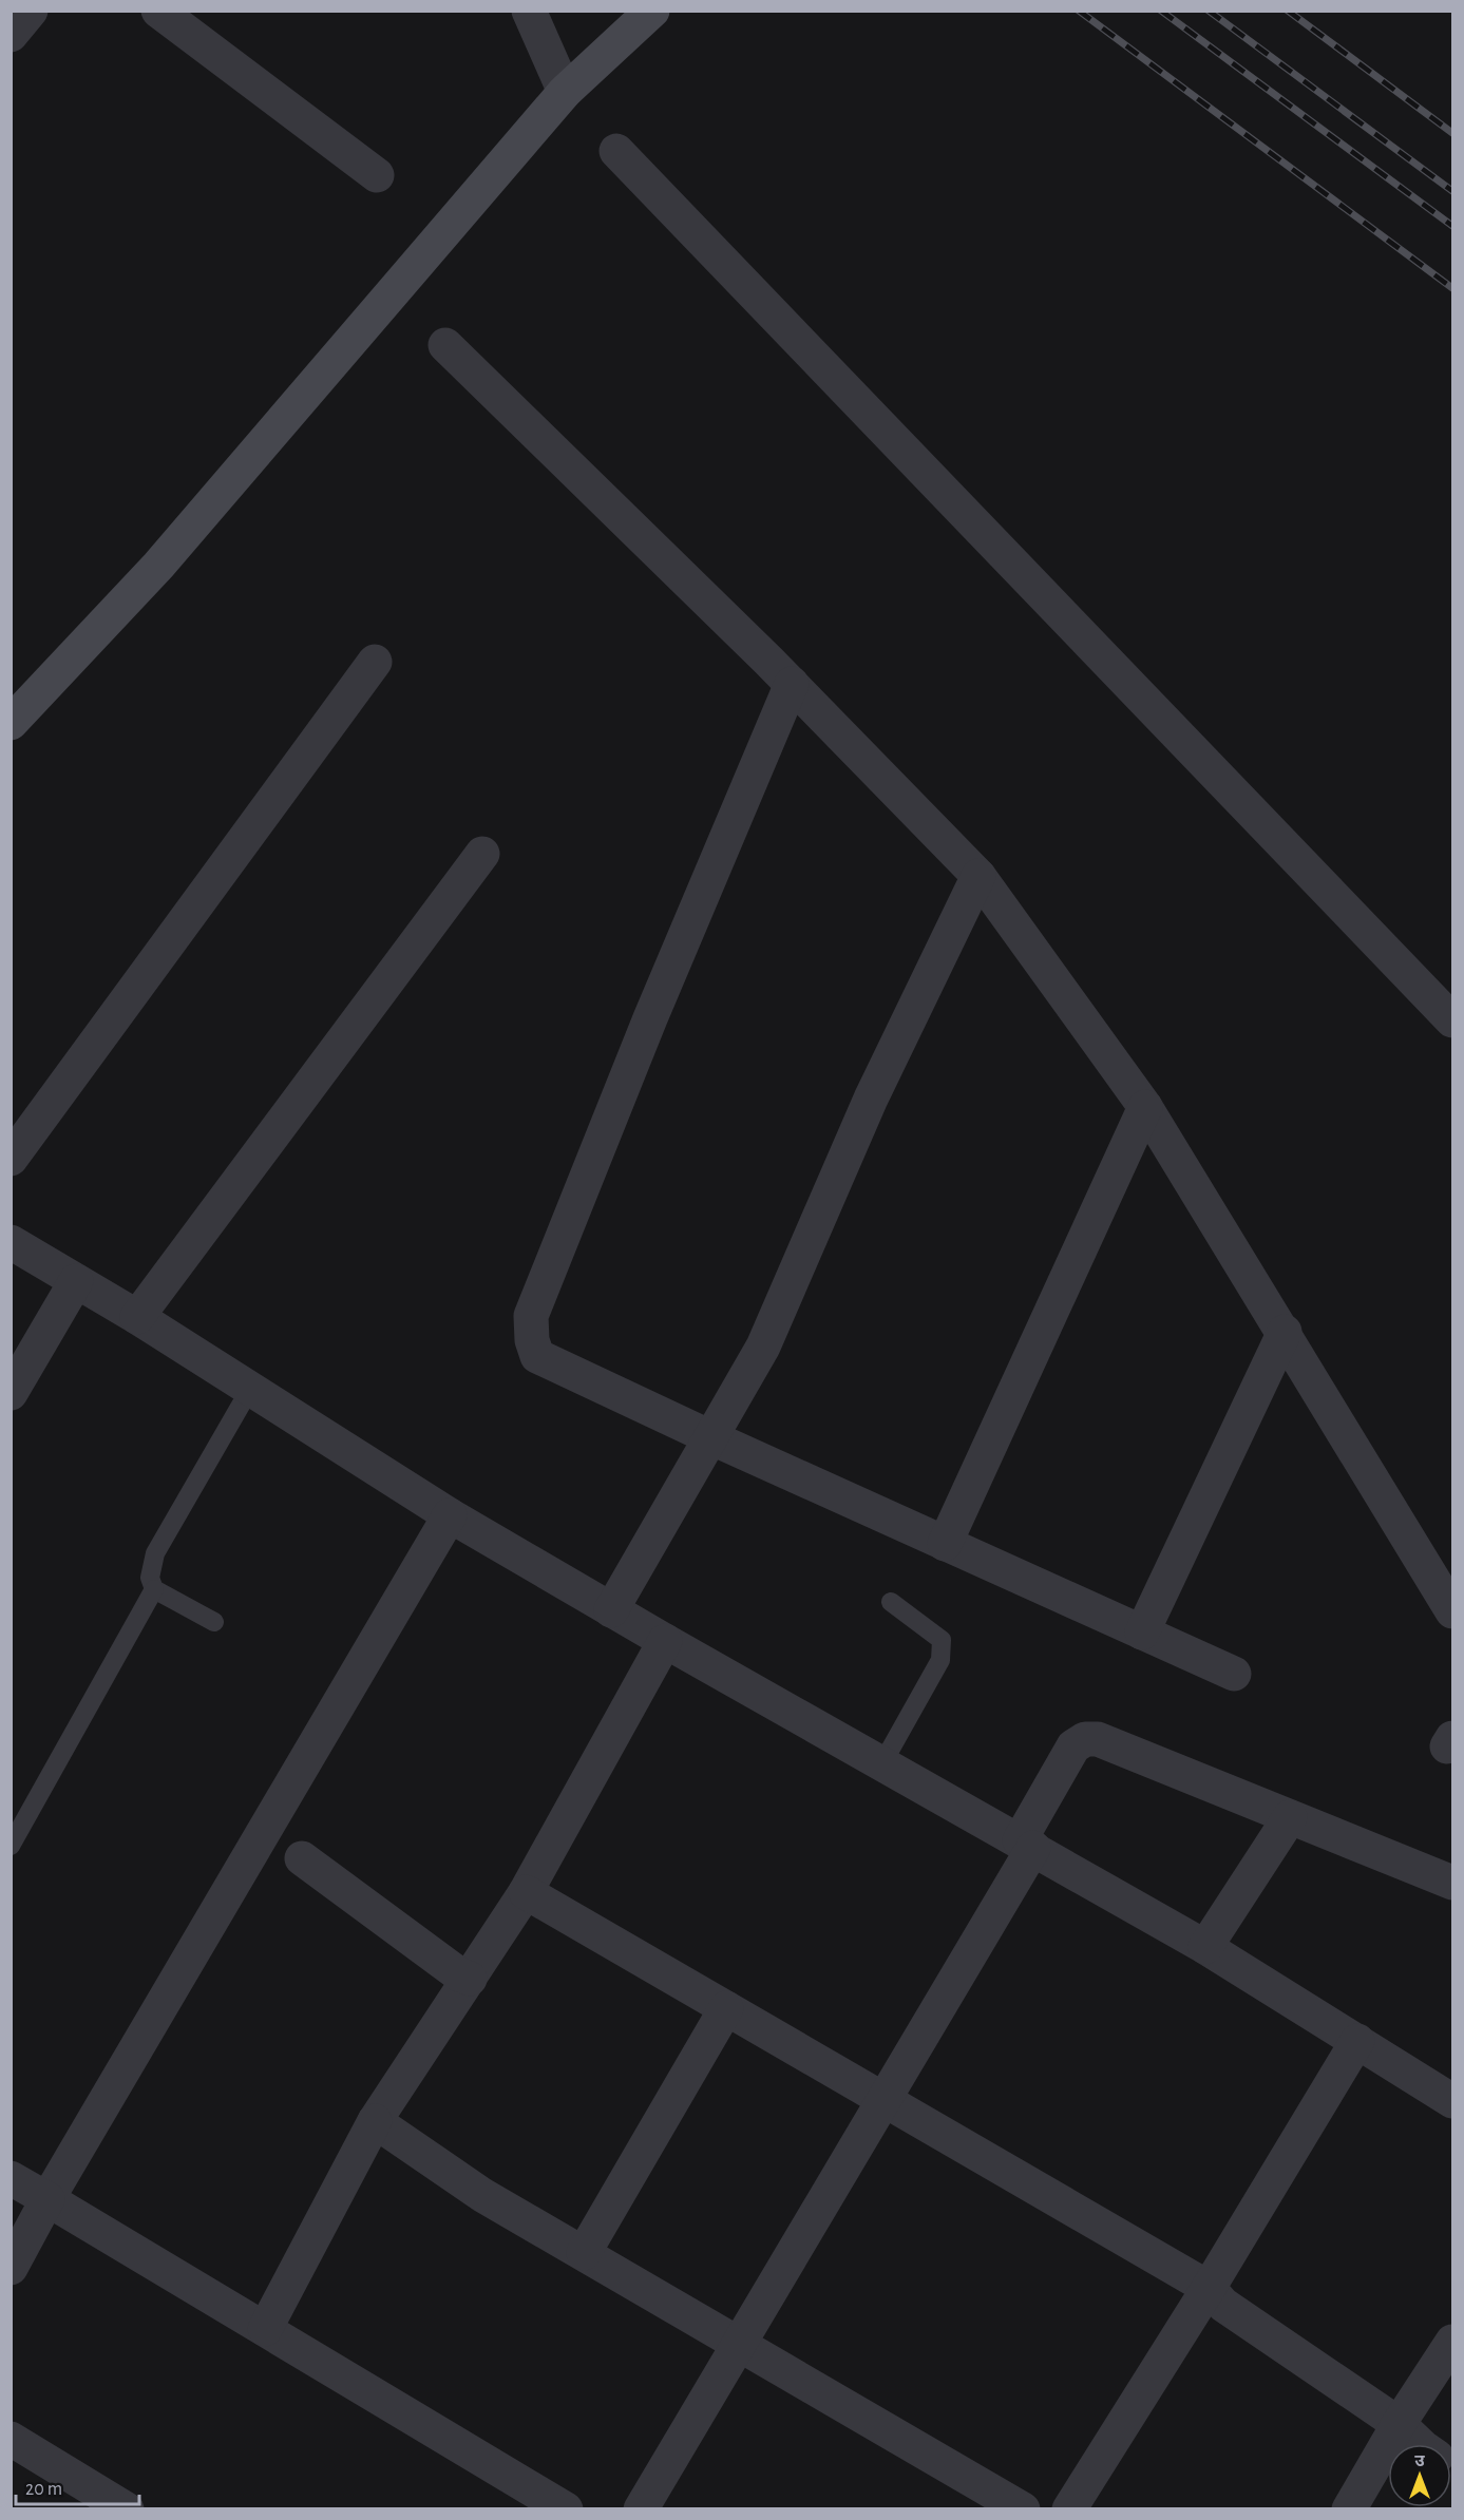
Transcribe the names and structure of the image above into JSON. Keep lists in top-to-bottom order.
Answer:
{
  "scale_bar": "20 m",
  "north": "top"
}
